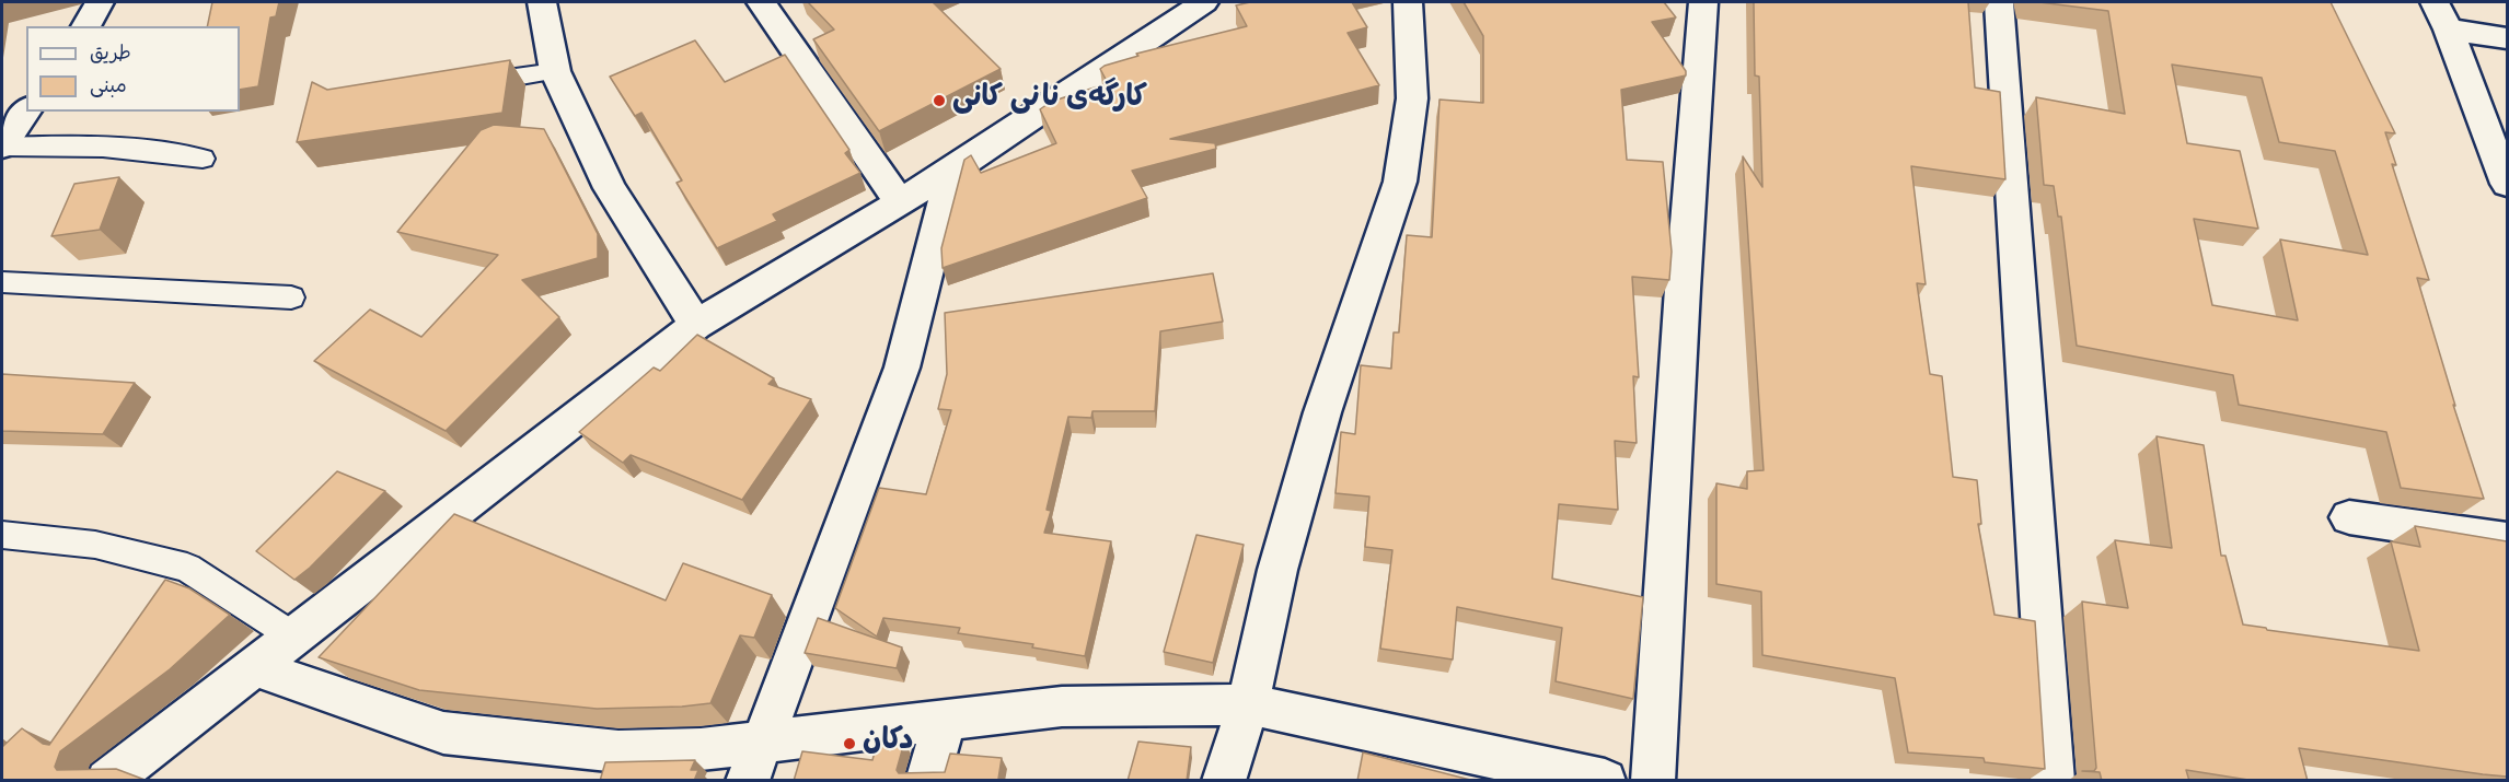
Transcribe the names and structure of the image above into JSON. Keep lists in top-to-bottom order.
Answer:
{
  "places": ["کارگەی نانی کانی", "دكان"],
  "legend": ["طريق", "مبنى"]
}
